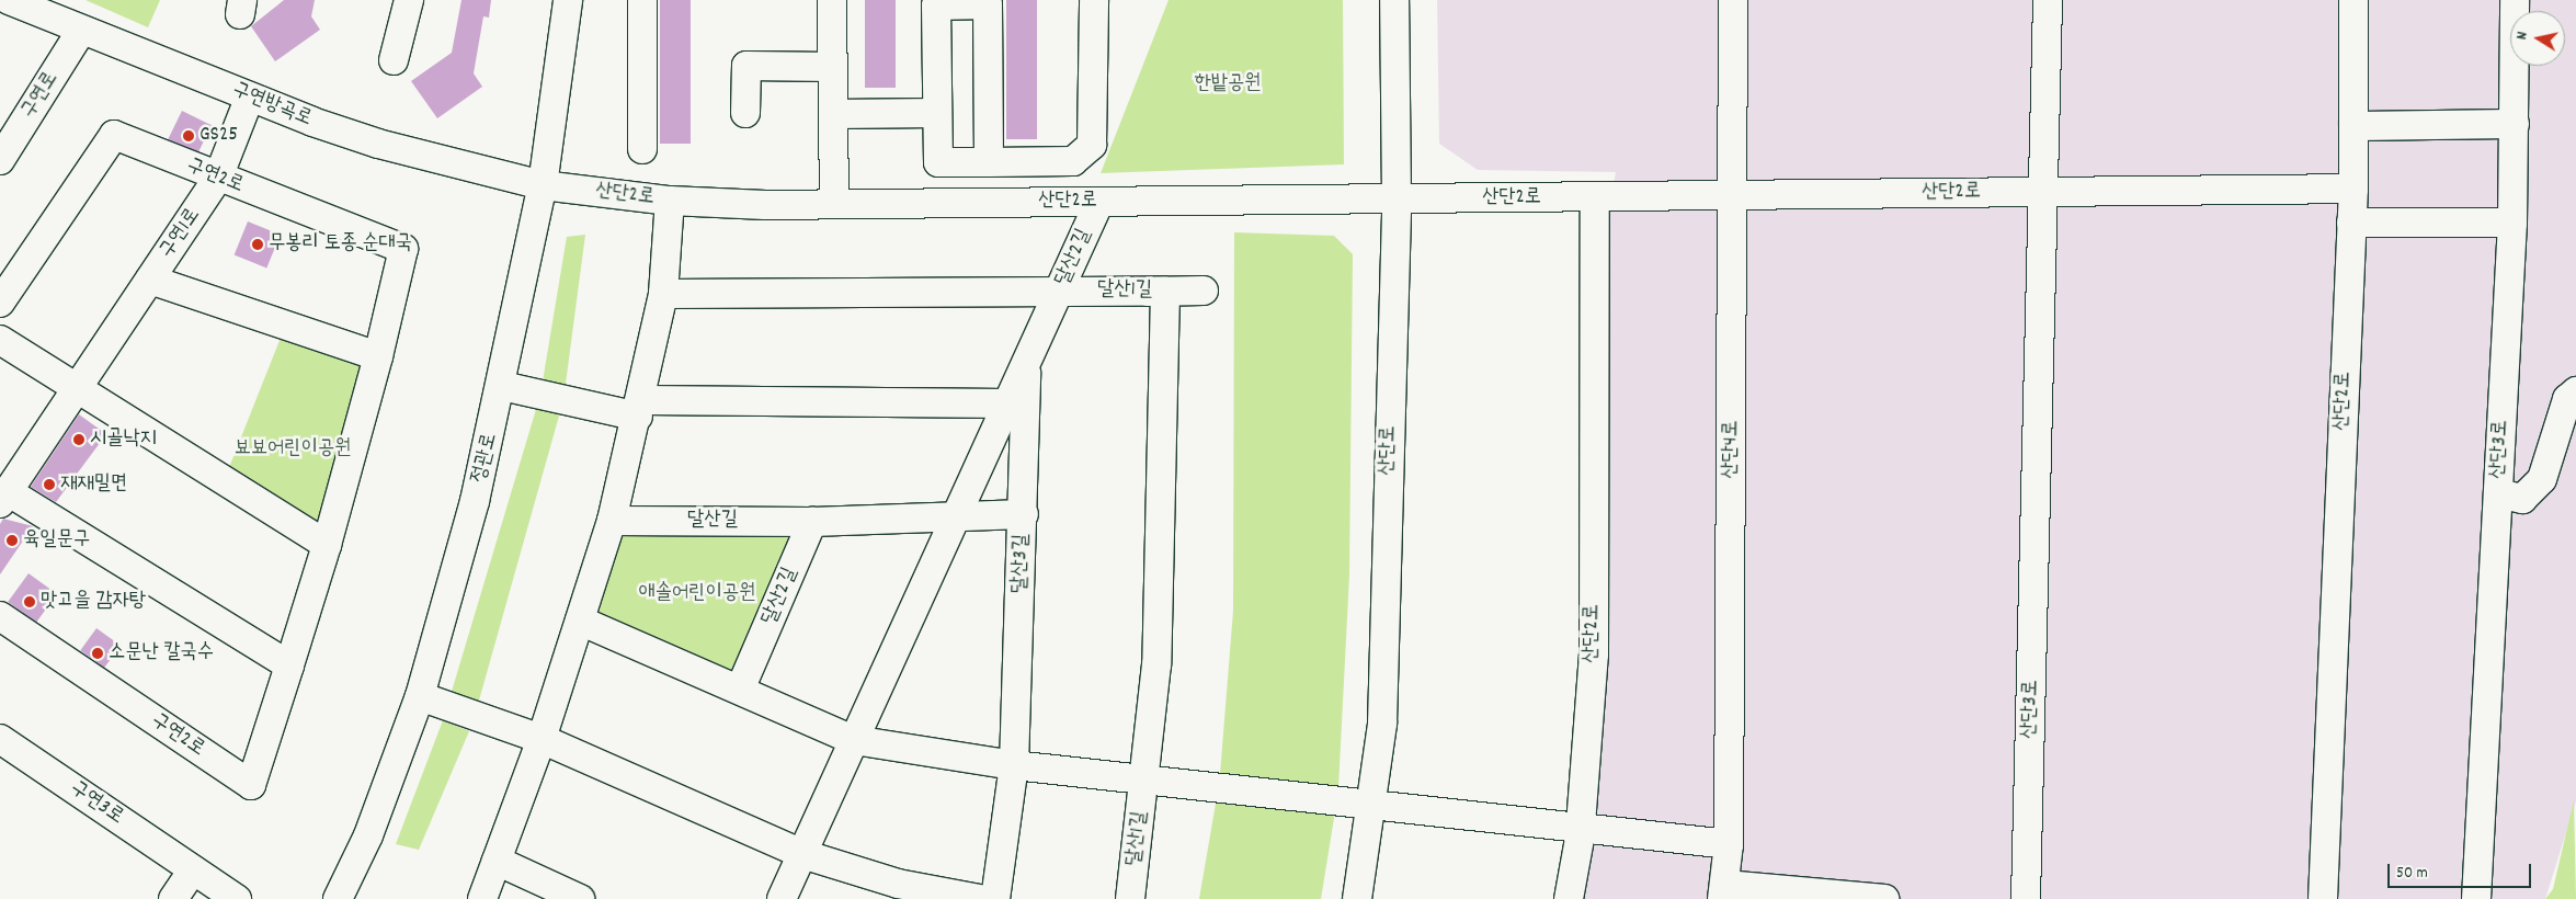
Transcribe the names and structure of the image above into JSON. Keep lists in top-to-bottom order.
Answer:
{
  "streets": {
    "street": [
      "구연로",
      "구연방곡로",
      "구연2로",
      "산단2로",
      "구연1로",
      "달산2길",
      "달산1길",
      "산단4로",
      "산단3로",
      "산단로",
      "정관로",
      "달산길",
      "달산3길",
      "구연3로"
    ]
  },
  "crossings": [
    ["구연로", "구연방곡로"],
    ["구연방곡로", "산단2로"],
    ["구연방곡로", "구연1로"],
    ["구연방곡로", "정관로"],
    ["구연2로", "구연1로"],
    ["산단2로", "달산2길"],
    ["산단2로", "산단4로"],
    ["산단2로", "산단3로"],
    ["산단2로", "산단로"],
    ["산단2로", "정관로"],
    ["달산2길", "달산1길"],
    ["달산2길", "달산길"],
    ["달산2길", "달산3길"]
  ],
  "parks": ["한밭공원", "뵤뵤어린이공원", "애솔어린이공원"],
  "places": [
    "GS25",
    "무봉리 토종 순대국",
    "시골낙지",
    "재재밀면",
    "육일문구",
    "맛고을 감자탕",
    "소문난 칼국수"
  ],
  "scale_bar": "50 m",
  "north": "left"
}
